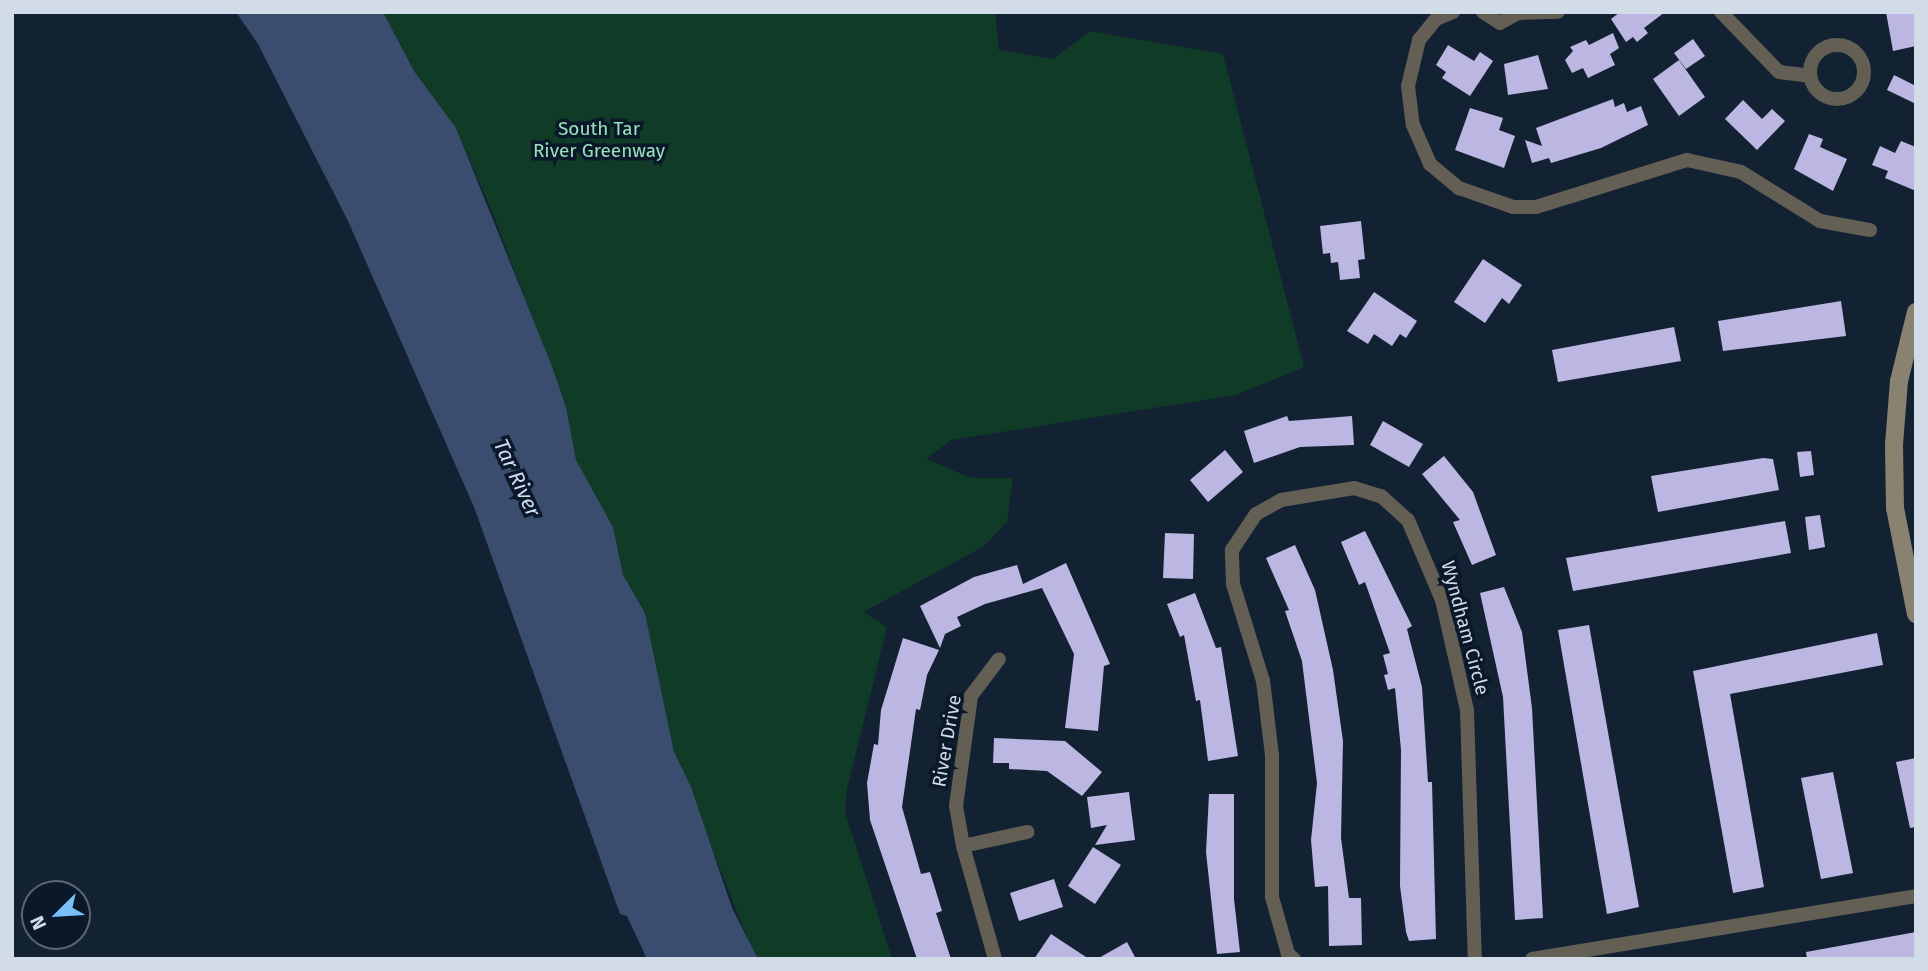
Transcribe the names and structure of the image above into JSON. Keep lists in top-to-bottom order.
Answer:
{
  "streets": {
    "street": ["Wyndham Circle", "River Drive"]
  },
  "water": ["Tar River"],
  "parks": ["South Tar River Greenway"],
  "north": "bottom left"
}
